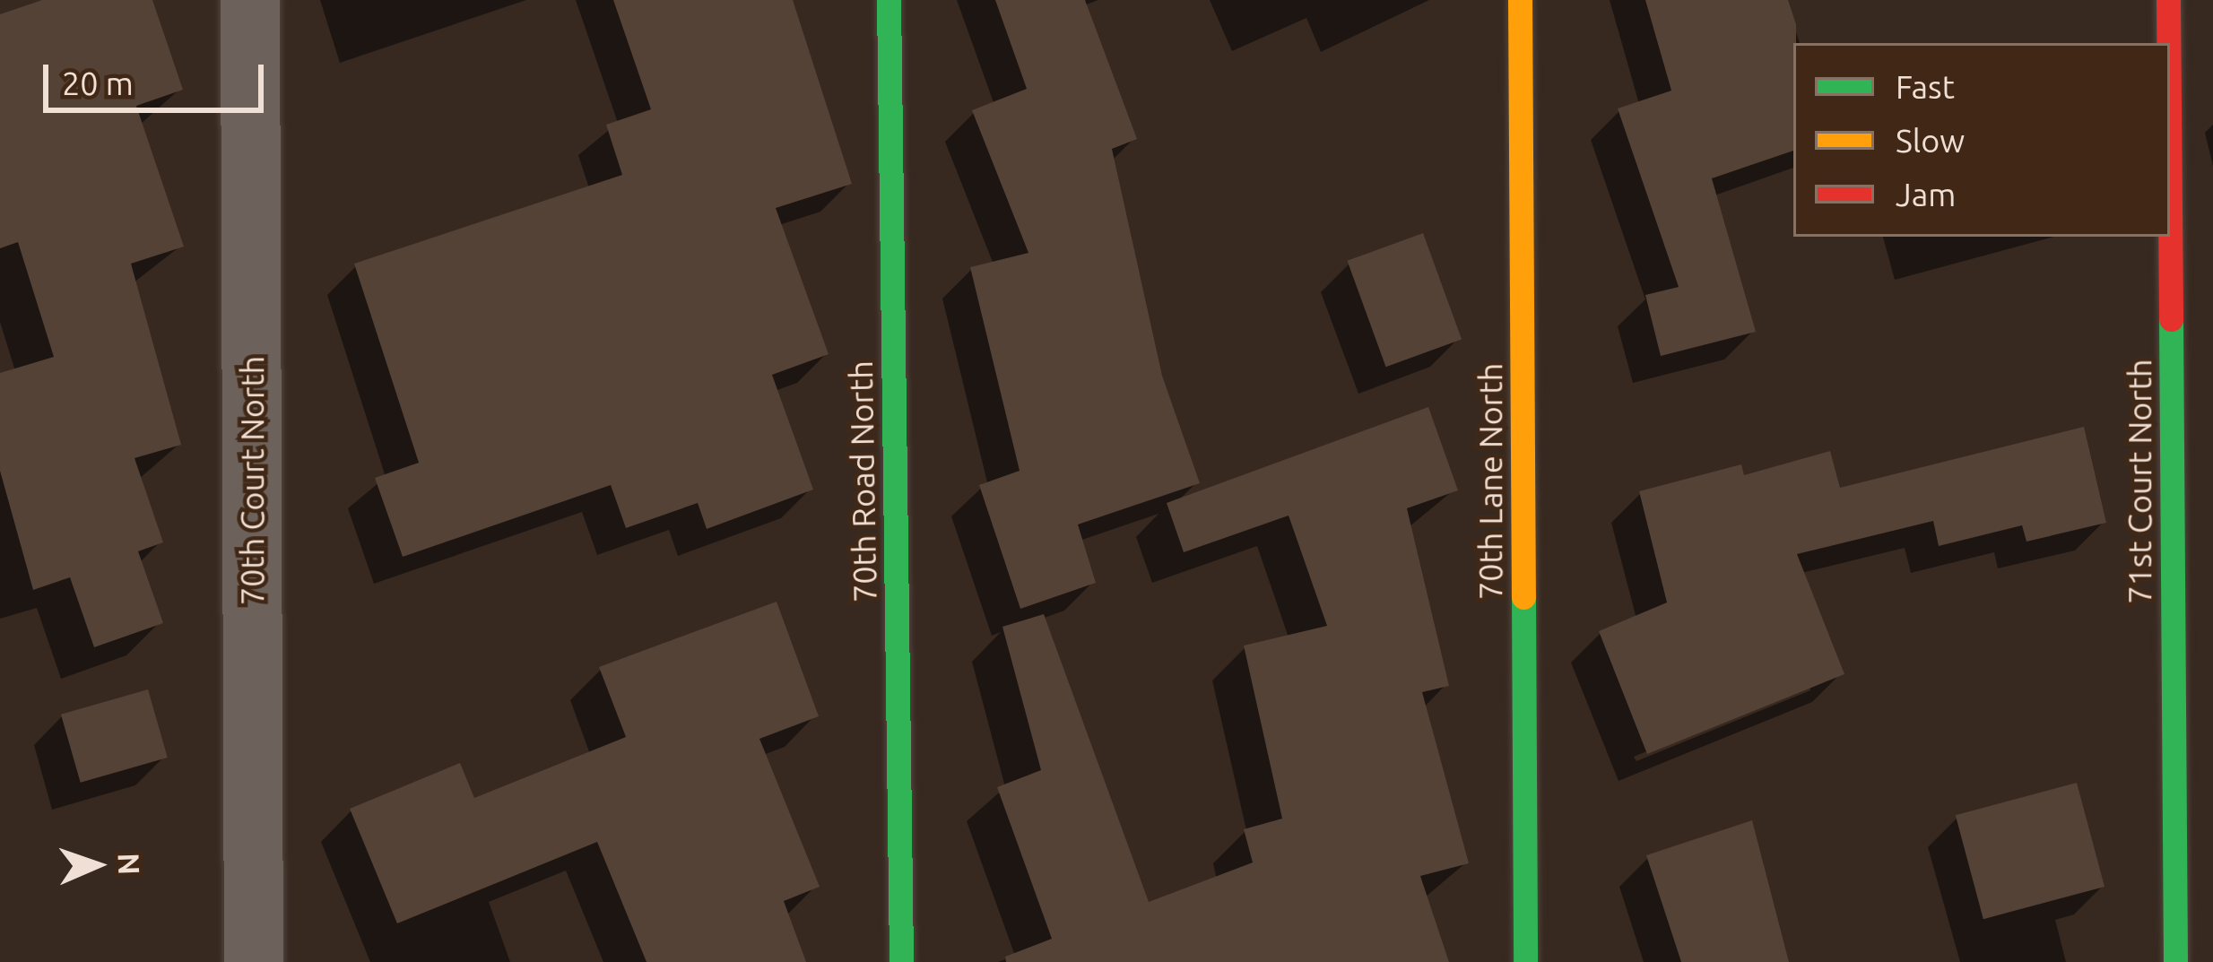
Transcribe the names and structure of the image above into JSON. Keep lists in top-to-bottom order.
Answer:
{
  "streets": {
    "street": [
      "70th Court North",
      "70th Road North",
      "70th Lane North",
      "71st Court North"
    ]
  },
  "legend": ["Fast", "Slow", "Jam"],
  "scale_bar": "20 m",
  "north": "right"
}
